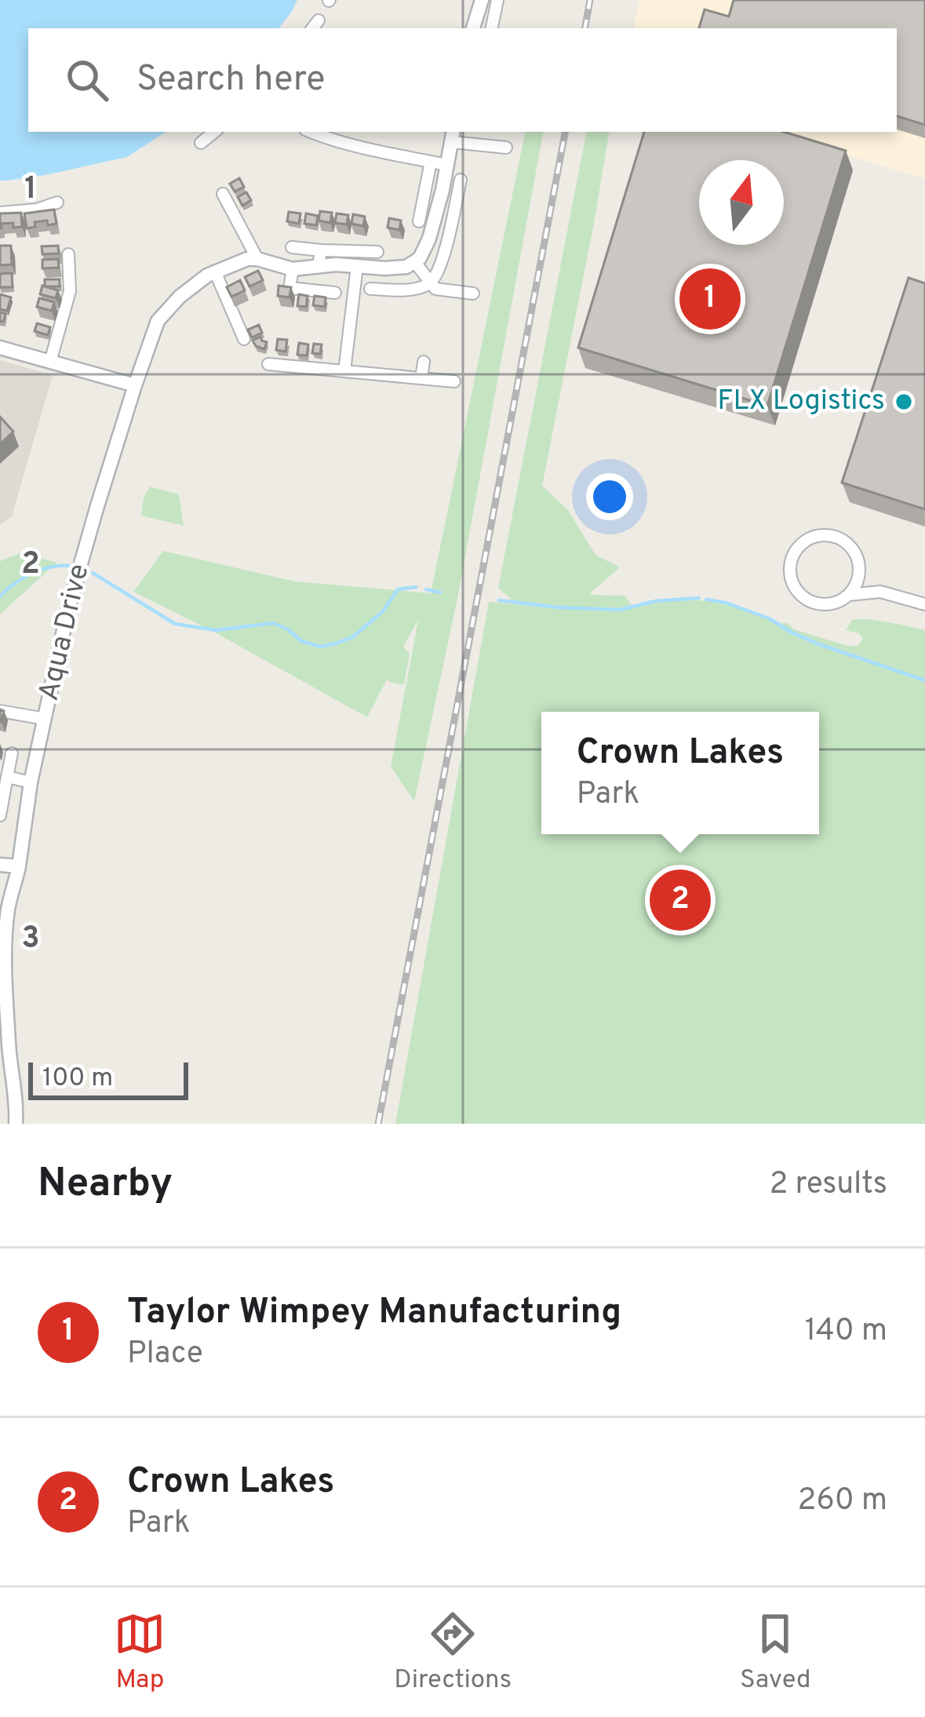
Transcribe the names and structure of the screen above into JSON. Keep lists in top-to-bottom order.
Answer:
{
  "streets": {
    "street": ["Aqua Drive"]
  },
  "places": ["FLX Logistics"],
  "scale_bar": "100 m",
  "north": "top",
  "page": {
    "search": "Search here",
    "pins": ["1", "2"],
    "popup": ["Crown Lakes", "Park"],
    "scale": "100 m",
    "heading": ["Nearby", "2 results"],
    "list": [
      {
        "mark": "1",
        "name": "Taylor Wimpey Manufacturing",
        "note": "Place",
        "value": "140 m"
      },
      {
        "mark": "2",
        "name": "Crown Lakes",
        "note": "Park",
        "value": "260 m"
      }
    ],
    "nav": ["Map", "Directions", "Saved"]
  },
  "grid": {
    "rows": ["1", "2", "3"]
  }
}
